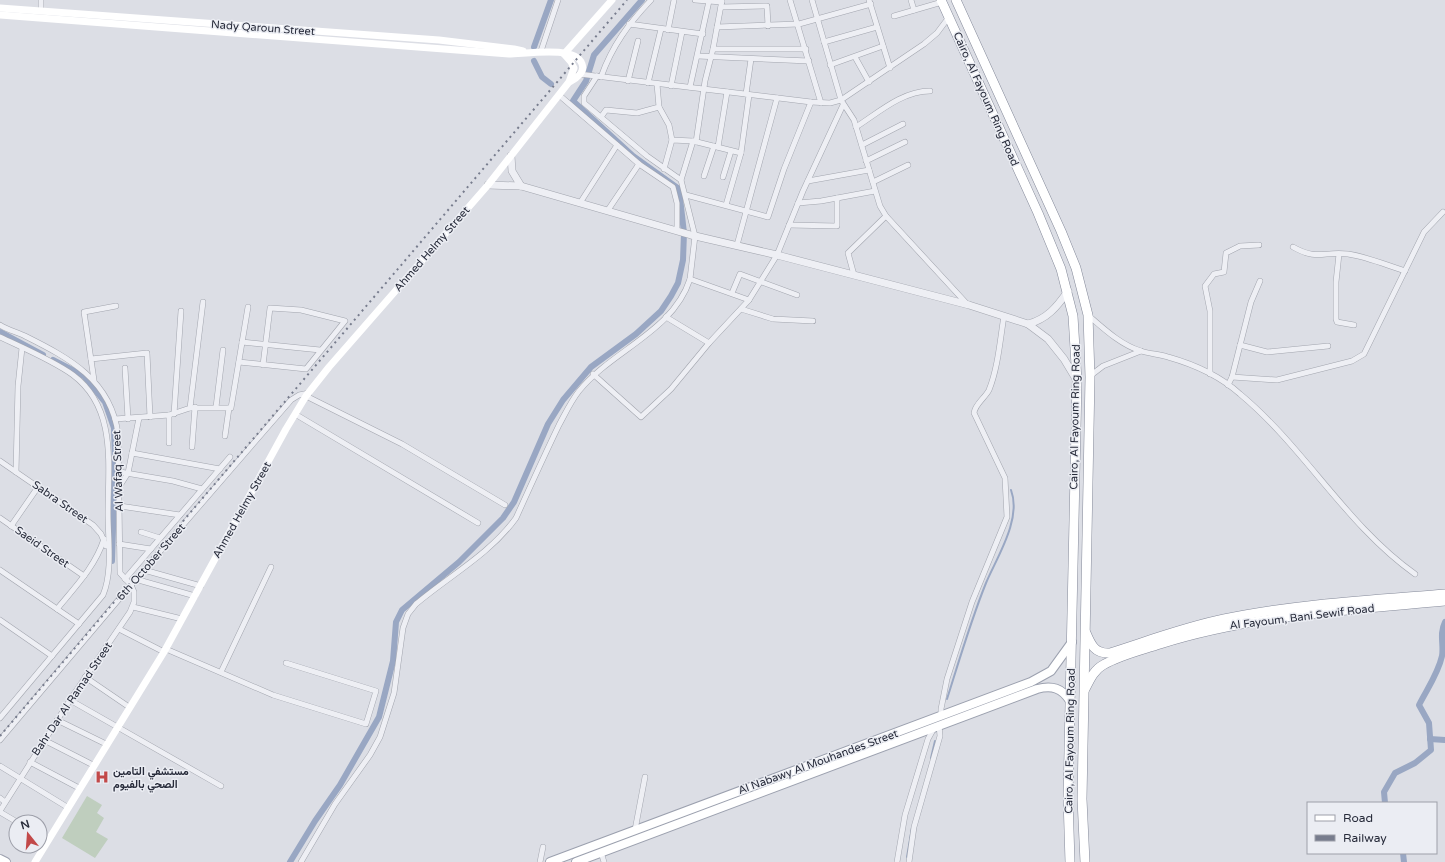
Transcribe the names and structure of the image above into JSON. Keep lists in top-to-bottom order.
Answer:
{
  "streets": {
    "highway": ["Cairo, Al Fayoum Ring Road", "Al Fayoum, Bani Sewif Road"],
    "main road": ["Nady Qaroun Street", "Ahmed Helmy Street", "Al Nabawy Al Mouhandes Street"],
    "street": [
      "Al Wafaq Street",
      "Sabra Street",
      "Saeid Street",
      "6th October Street",
      "Bahr Dar Al Ramad Street"
    ]
  },
  "crossings": [
    ["Nady Qaroun Street", "Ahmed Helmy Street"],
    ["Cairo, Al Fayoum Ring Road", "Al Fayoum, Bani Sewif Road"],
    ["Cairo, Al Fayoum Ring Road", "Al Nabawy Al Mouhandes Street"],
    ["Ahmed Helmy Street", "6th October Street"],
    ["Al Wafaq Street", "Sabra Street"],
    ["Al Wafaq Street", "6th October Street"]
  ],
  "places": {
    "hospital": ["مستشفي التامين الصحي بالفيوم"]
  },
  "legend": ["Road", "Railway"],
  "north": "top"
}
